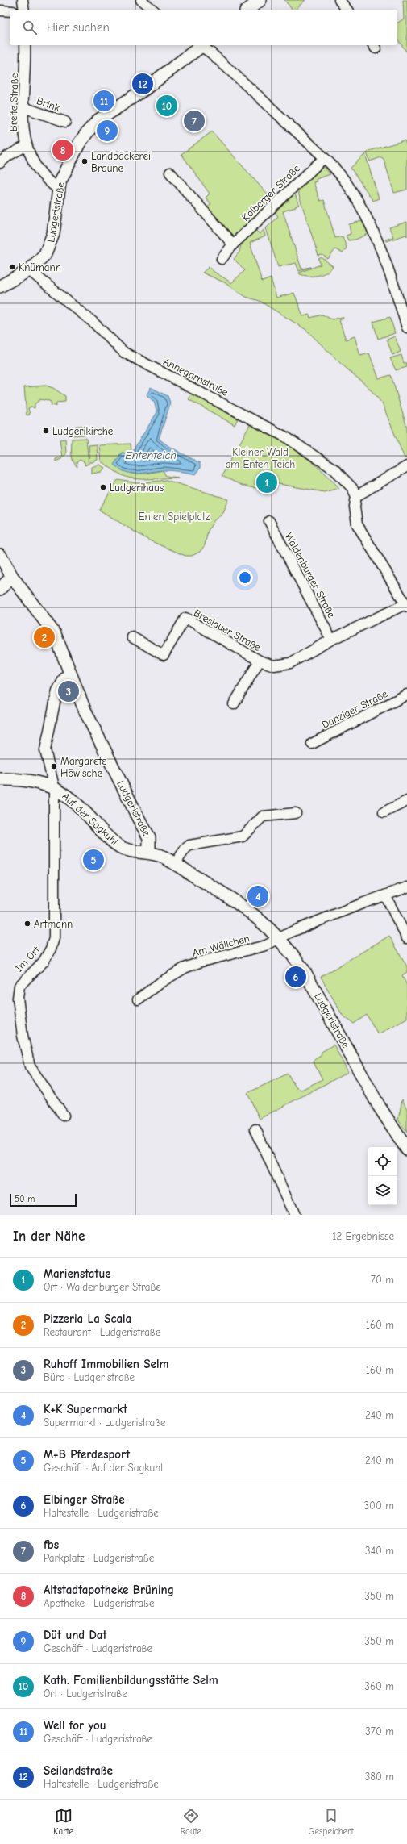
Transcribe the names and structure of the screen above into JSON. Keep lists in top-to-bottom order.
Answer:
{
  "streets": {
    "street": [
      "Breite Straße",
      "Brink",
      "Kolberger Straße",
      "Ludgeristraße",
      "Annegarnstraße",
      "Waldenburger Straße",
      "Breslauer Straße",
      "Danziger Straße",
      "Auf der Sagkuhl",
      "Am Wällchen",
      "Im Ort"
    ]
  },
  "crossings": [
    ["Breite Straße", "Brink"],
    ["Breite Straße", "Ludgeristraße"],
    ["Ludgeristraße", "Annegarnstraße"],
    ["Ludgeristraße", "Auf der Sagkuhl"],
    ["Ludgeristraße", "Am Wällchen"],
    ["Waldenburger Straße", "Breslauer Straße"],
    ["Auf der Sagkuhl", "Im Ort"]
  ],
  "water": ["Ententeich"],
  "parks": ["Kleiner Wald am Enten Teich", "Enten Spielplatz"],
  "places": [
    "Landbäckerei Braune",
    "Knümann",
    "Ludgerikirche",
    "Ludgerihaus",
    "Margarete Höwische",
    "Artmann"
  ],
  "scale_bar": "50 m",
  "page": {
    "search": "Hier suchen",
    "pins": [
      "12",
      "11",
      "10",
      "7",
      "9",
      "8",
      "1",
      "2",
      "3",
      "5",
      "4",
      "6"
    ],
    "scale": "50 m",
    "heading": ["In der Nähe", "12 Ergebnisse"],
    "list": [
      {
        "mark": "1",
        "name": "Marienstatue",
        "note": "Ort · Waldenburger Straße",
        "value": "70 m"
      },
      {
        "mark": "2",
        "name": "Pizzeria La Scala",
        "note": "Restaurant · Ludgeristraße",
        "value": "160 m"
      },
      {
        "mark": "3",
        "name": "Ruhoff Immobilien Selm",
        "note": "Büro · Ludgeristraße",
        "value": "160 m"
      },
      {
        "mark": "4",
        "name": "K+K Supermarkt",
        "note": "Supermarkt · Ludgeristraße",
        "value": "240 m"
      },
      {
        "mark": "5",
        "name": "M+B Pferdesport",
        "note": "Geschäft · Auf der Sagkuhl",
        "value": "240 m"
      },
      {
        "mark": "6",
        "name": "Elbinger Straße",
        "note": "Haltestelle · Ludgeristraße",
        "value": "300 m"
      },
      {
        "mark": "7",
        "name": "fbs",
        "note": "Parkplatz · Ludgeristraße",
        "value": "340 m"
      },
      {
        "mark": "8",
        "name": "Altstadtapotheke Brüning",
        "note": "Apotheke · Ludgeristraße",
        "value": "350 m"
      },
      {
        "mark": "9",
        "name": "Düt und Dat",
        "note": "Geschäft · Ludgeristraße",
        "value": "350 m"
      },
      {
        "mark": "10",
        "name": "Kath. Familienbildungsstätte Selm",
        "note": "Ort · Ludgeristraße",
        "value": "360 m"
      },
      {
        "mark": "11",
        "name": "Well for you",
        "note": "Geschäft · Ludgeristraße",
        "value": "370 m"
      },
      {
        "mark": "12",
        "name": "Seilandstraße",
        "note": "Haltestelle · Ludgeristraße",
        "value": "380 m"
      }
    ],
    "nav": ["Karte", "Route", "Gespeichert"]
  }
}
